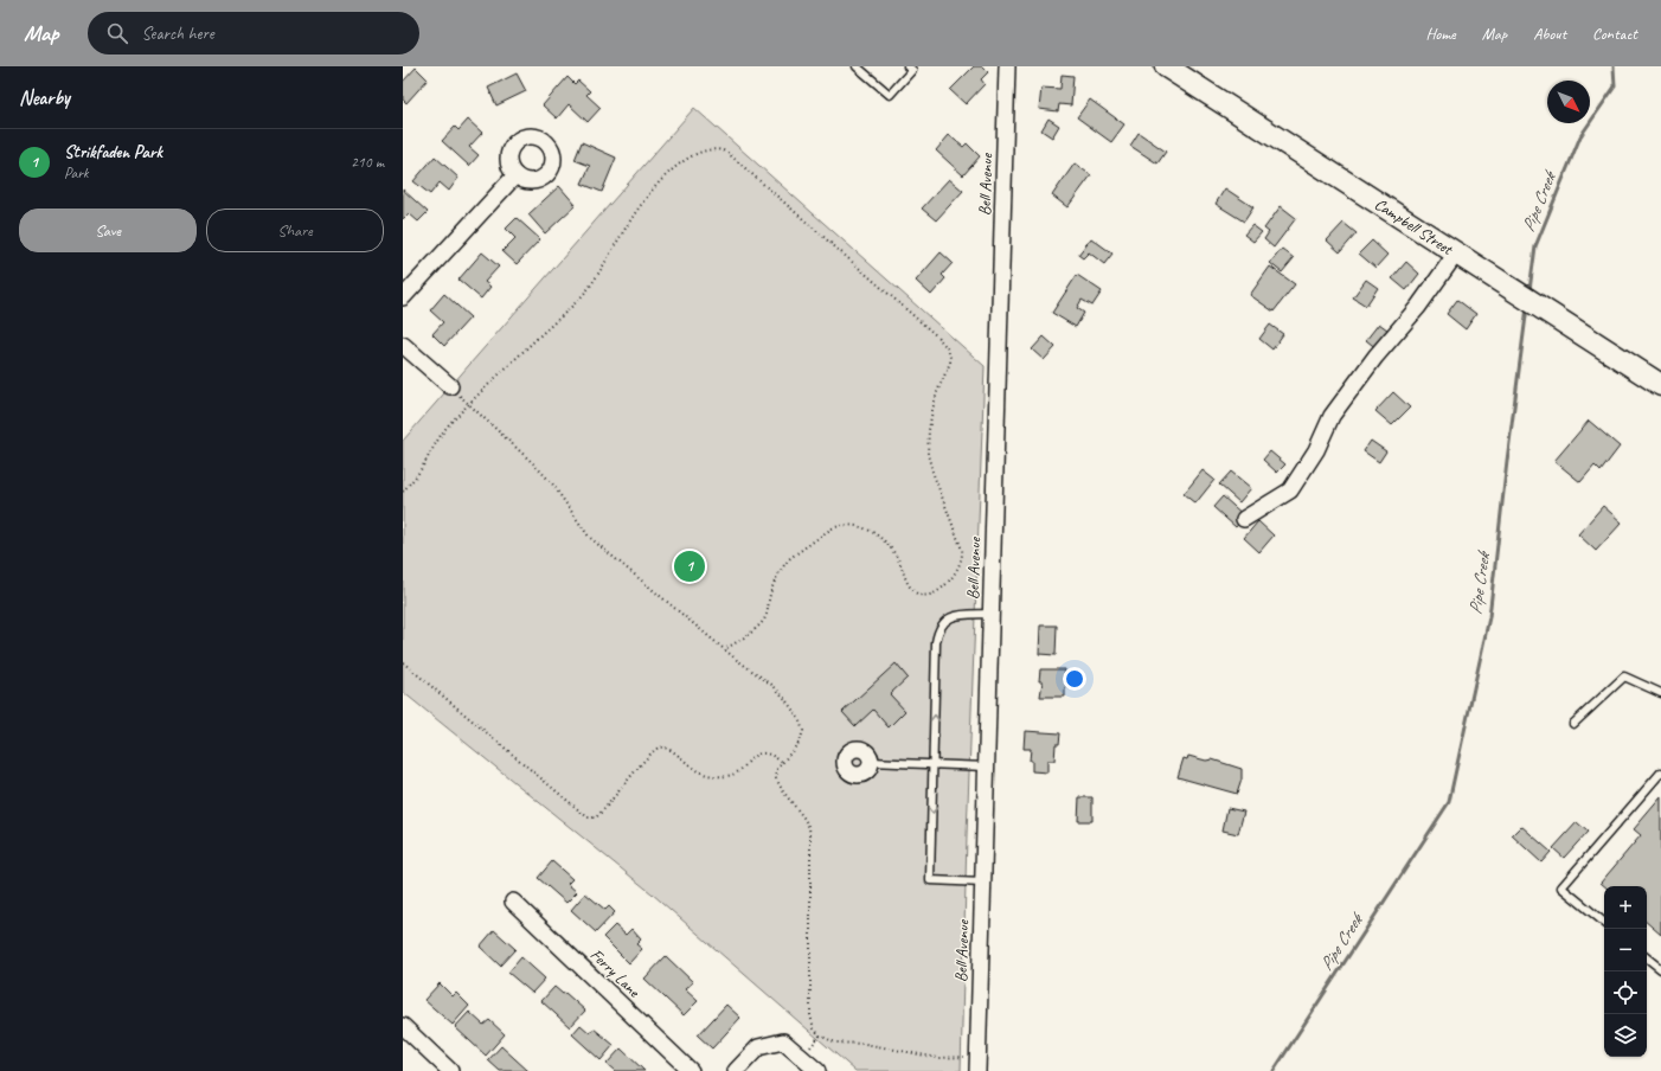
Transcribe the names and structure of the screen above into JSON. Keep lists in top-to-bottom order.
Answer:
{
  "streets": {
    "street": ["Bell Avenue", "Campbell Street", "Ferry Lane"]
  },
  "water": ["Pipe Creek"],
  "north": "bottom right",
  "page": {
    "header": "Map",
    "search": "Search here",
    "nav": [
      "Home",
      "Map",
      "About",
      "Contact"
    ],
    "heading": "Nearby",
    "list": [
      {
        "mark": "1",
        "name": "Strikfaden Park",
        "note": "Park",
        "value": "210 m"
      }
    ],
    "buttons": ["Save", "Share"],
    "pins": "1",
    "map_buttons": ["+", "−"]
  }
}
